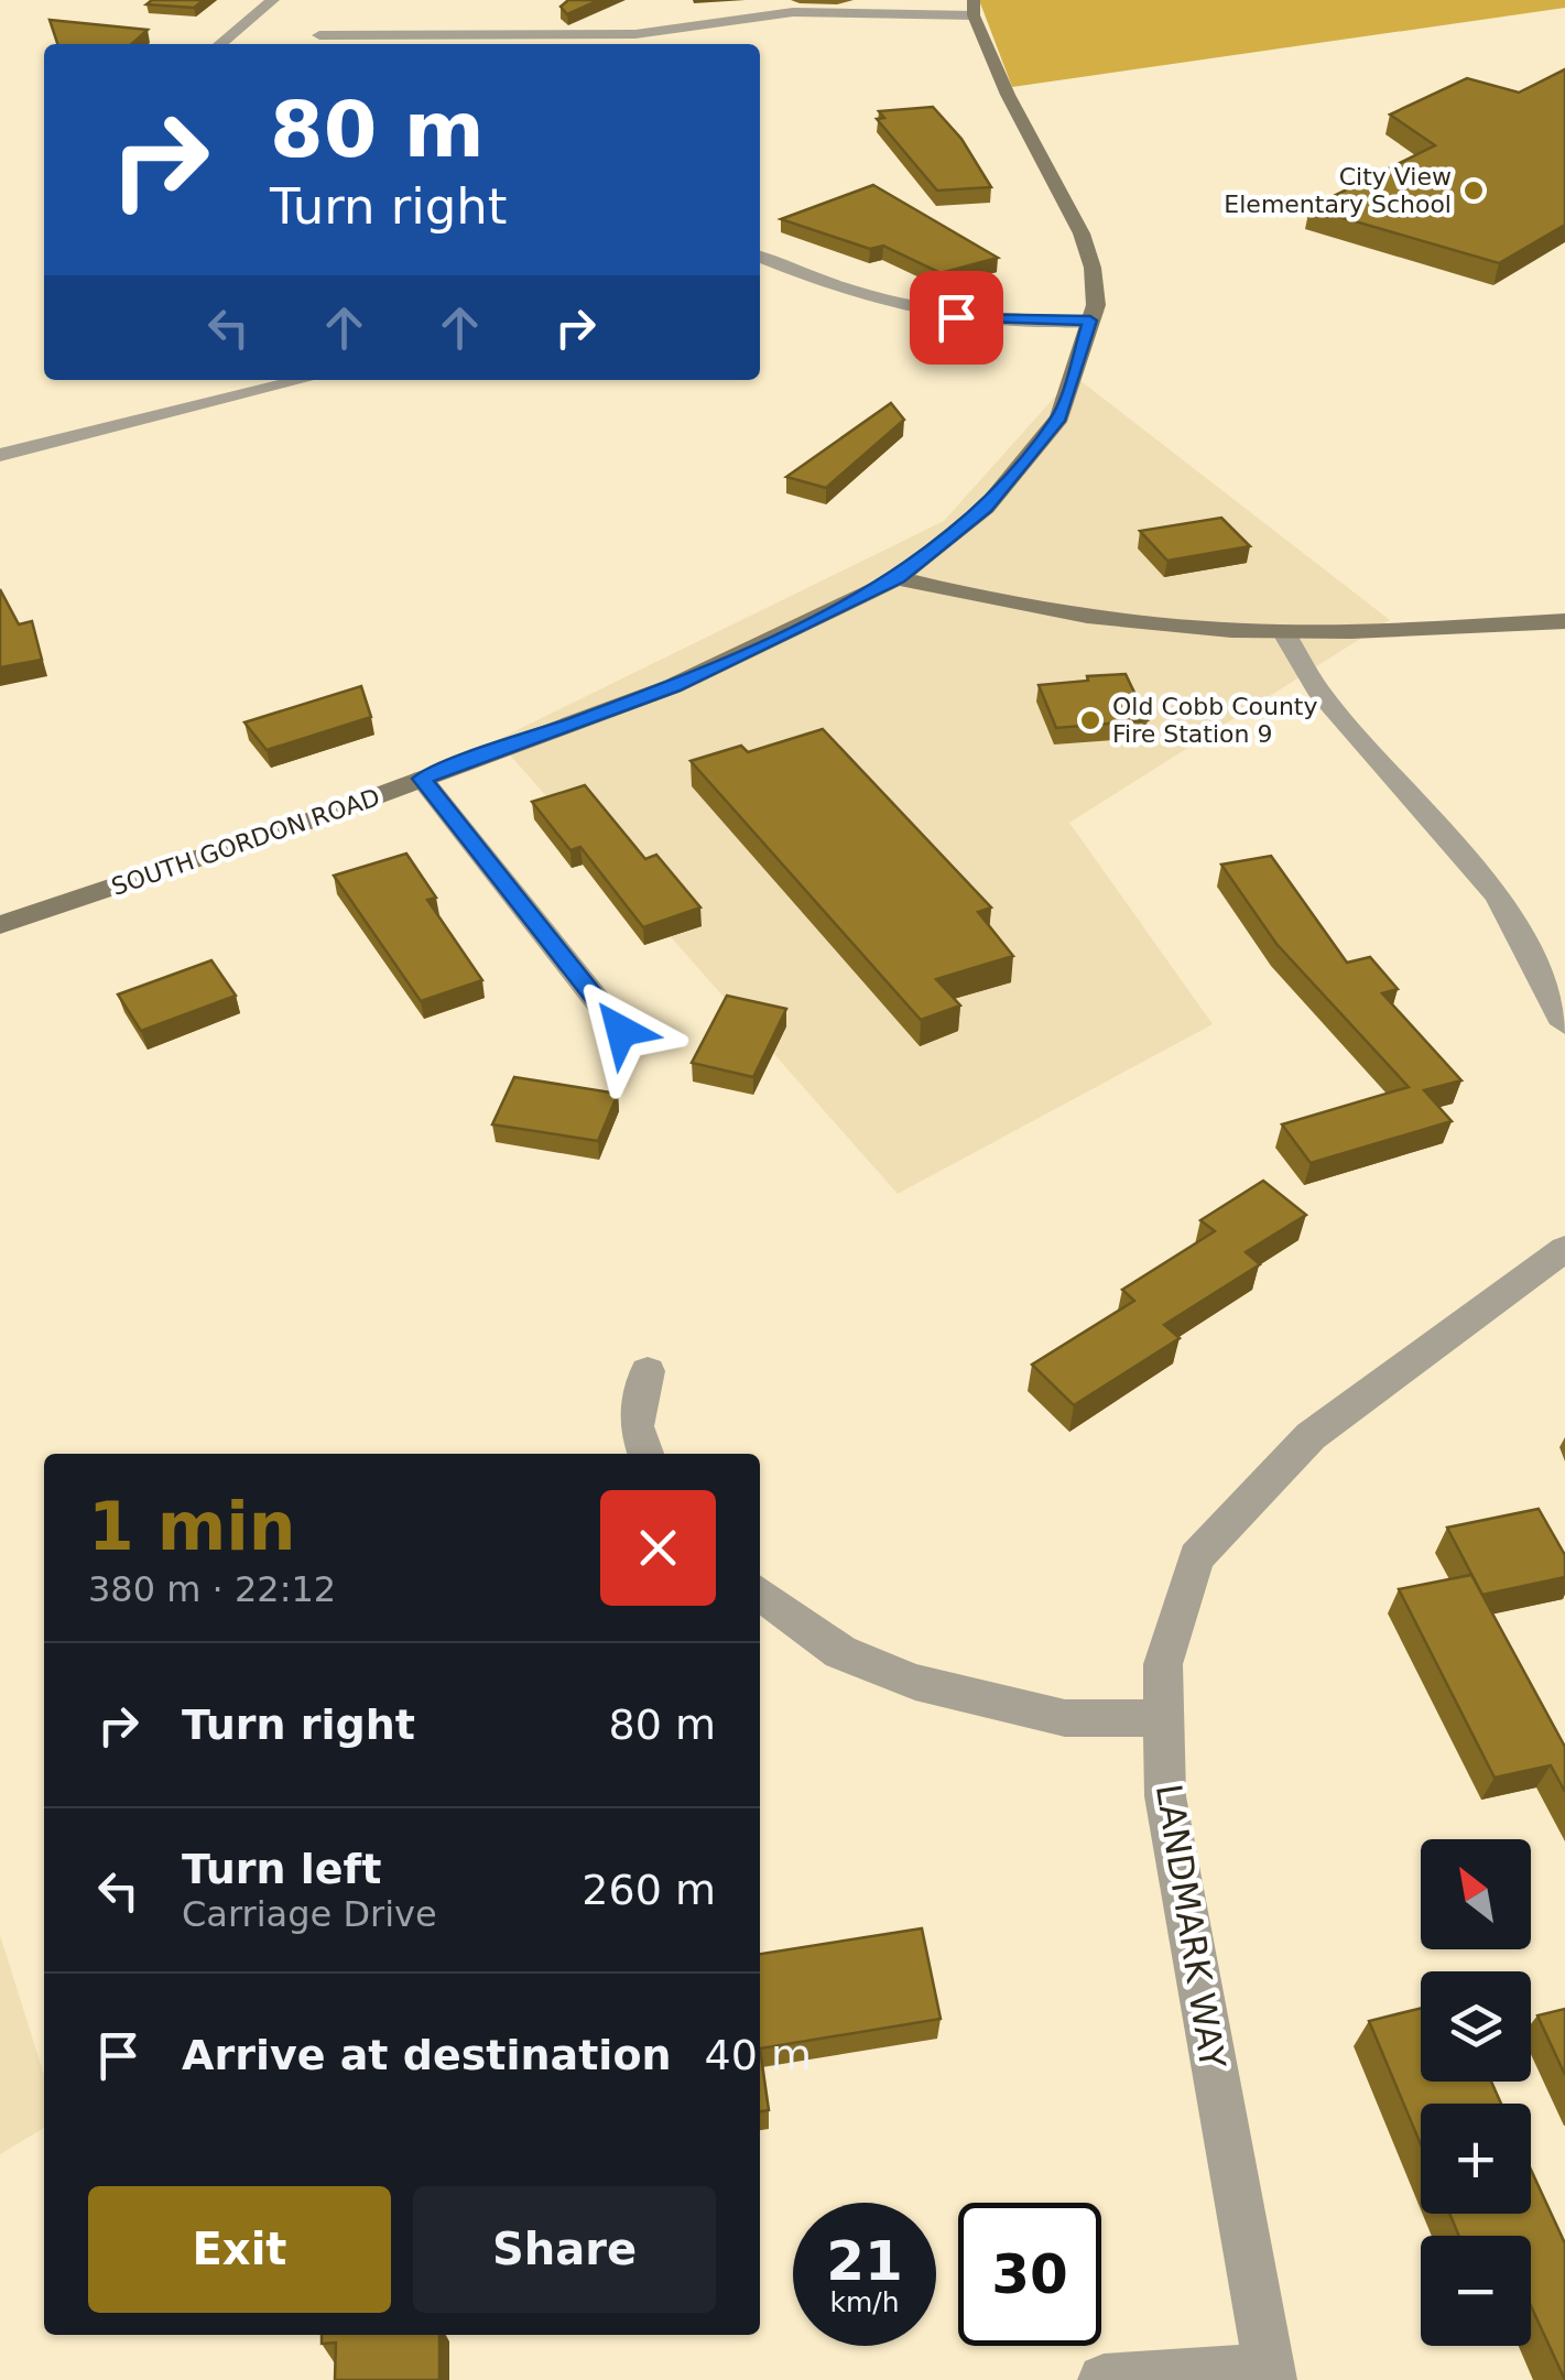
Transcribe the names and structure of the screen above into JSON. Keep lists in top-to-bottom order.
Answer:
{
  "streets": {
    "street": ["SOUTH GORDON ROAD", "LANDMARK WAY"]
  },
  "places": ["City View Elementary School", "Old Cobb County Fire Station 9"],
  "north": "top left",
  "page": {
    "turn": ["80 m", "Turn right"],
    "heading": ["1 min", "380 m · 22:12"],
    "list": [
      {
        "name": "Turn right",
        "value": "80 m"
      },
      {
        "name": "Turn left",
        "note": "Carriage Drive",
        "value": "260 m"
      },
      {
        "name": "Arrive at destination",
        "value": "40 m"
      }
    ],
    "map_buttons": ["+", "−"],
    "buttons": ["Exit", "Share"],
    "speed": "21 km/h",
    "limit": "30"
  }
}
